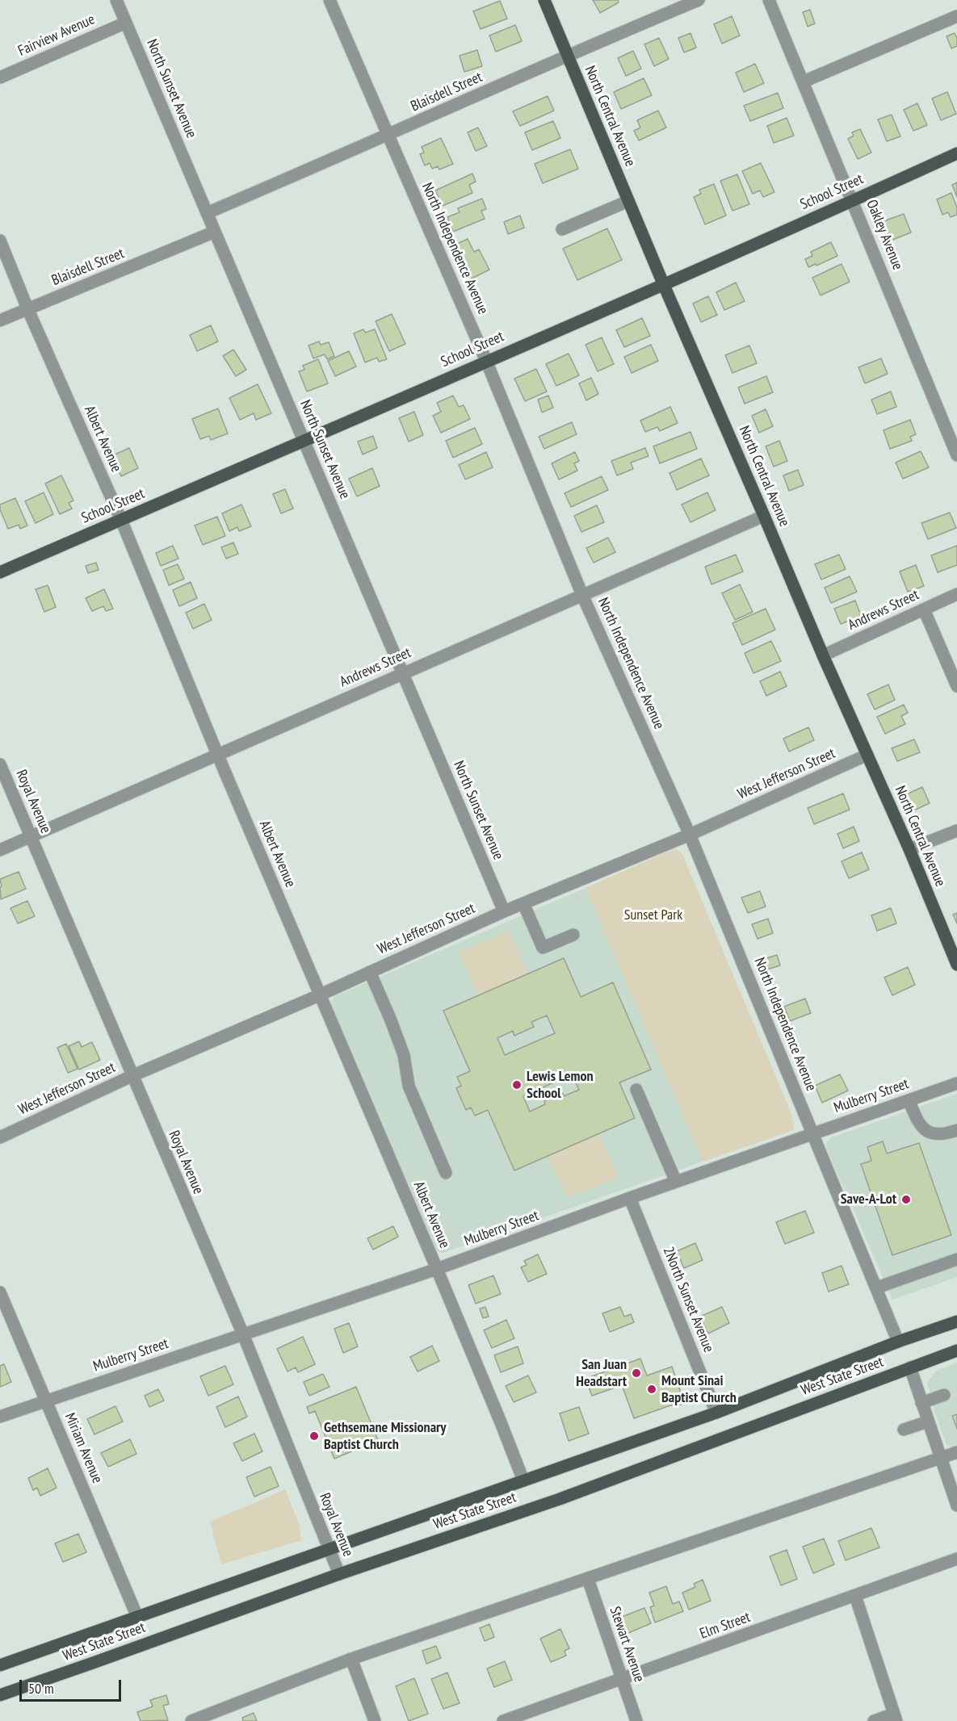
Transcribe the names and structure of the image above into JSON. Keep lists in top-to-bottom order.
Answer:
{
  "streets": {
    "main road": ["North Central Avenue", "School Street", "West State Street"],
    "street": [
      "Fairview Avenue",
      "North Sunset Avenue",
      "Blaisdell Street",
      "Oakley Avenue",
      "North Independence Avenue",
      "Albert Avenue",
      "Andrews Street",
      "West Jefferson Street",
      "Royal Avenue",
      "Mulberry Street",
      "2North Sunset Avenue",
      "Miriam Avenue",
      "Elm Street",
      "Stewart Avenue"
    ]
  },
  "crossings": [
    ["Fairview Avenue", "North Sunset Avenue"],
    ["North Sunset Avenue", "Blaisdell Street"],
    ["North Sunset Avenue", "School Street"],
    ["North Sunset Avenue", "Andrews Street"],
    ["North Sunset Avenue", "West Jefferson Street"],
    ["Blaisdell Street", "North Central Avenue"],
    ["Blaisdell Street", "North Independence Avenue"],
    ["Blaisdell Street", "Albert Avenue"],
    ["North Central Avenue", "School Street"],
    ["North Central Avenue", "Andrews Street"],
    ["North Central Avenue", "West Jefferson Street"],
    ["School Street", "Oakley Avenue"],
    ["School Street", "North Independence Avenue"],
    ["School Street", "Albert Avenue"],
    ["North Independence Avenue", "Andrews Street"],
    ["North Independence Avenue", "West Jefferson Street"],
    ["North Independence Avenue", "Mulberry Street"],
    ["North Independence Avenue", "West State Street"],
    ["Albert Avenue", "Andrews Street"],
    ["Albert Avenue", "West Jefferson Street"],
    ["Albert Avenue", "Mulberry Street"],
    ["Albert Avenue", "West State Street"],
    ["Andrews Street", "Royal Avenue"],
    ["West Jefferson Street", "Royal Avenue"],
    ["Royal Avenue", "Mulberry Street"],
    ["Royal Avenue", "West State Street"],
    ["Mulberry Street", "2North Sunset Avenue"],
    ["Mulberry Street", "Miriam Avenue"],
    ["2North Sunset Avenue", "West State Street"],
    ["West State Street", "Miriam Avenue"],
    ["Elm Street", "Stewart Avenue"]
  ],
  "parks": ["Sunset Park"],
  "places": [
    "Lewis Lemon School",
    "Save-A-Lot",
    "San Juan Headstart",
    "Mount Sinai Baptist Church",
    "Gethsemane Missionary Baptist Church"
  ],
  "scale_bar": "50 m"
}
